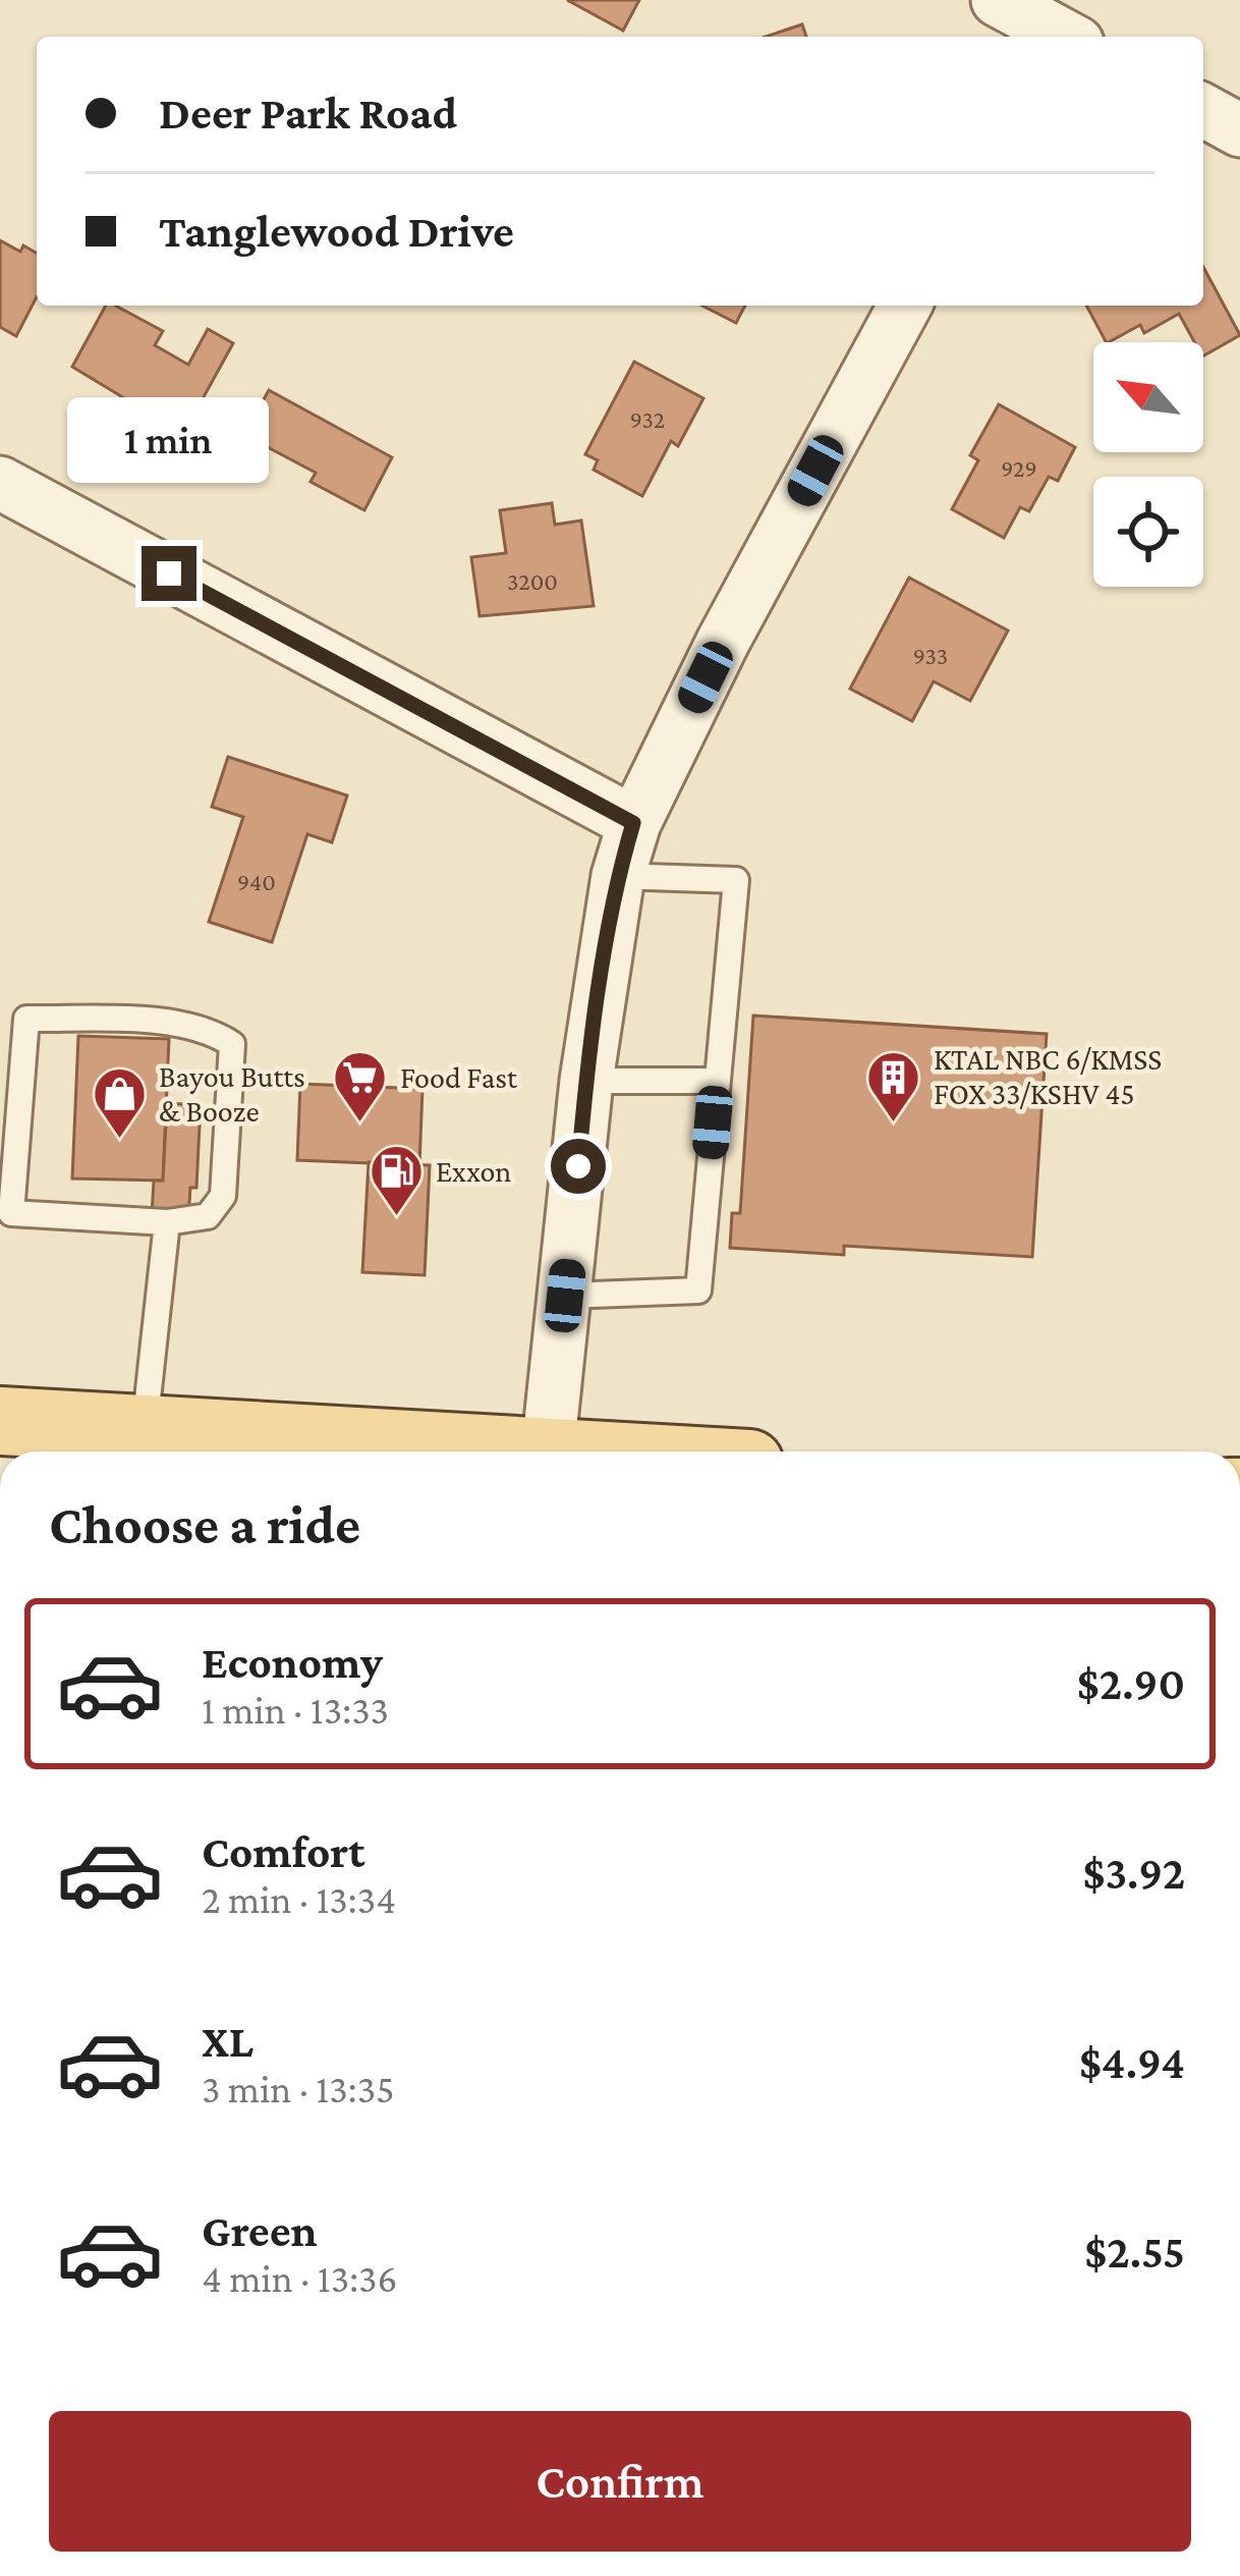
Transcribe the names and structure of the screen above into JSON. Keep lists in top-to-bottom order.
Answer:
{
  "places": {
    "building": ["KTAL NBC 6/KMSS FOX 33/KSHV 45"],
    "supermarket": ["Food Fast"],
    "shop": ["Bayou Butts & Booze"],
    "fuel station": ["Exxon"]
  },
  "house_numbers": [
    "932",
    "929",
    "3200",
    "933",
    "940"
  ],
  "north": "top left",
  "page": {
    "banner": ["Deer Park Road", "Tanglewood Drive"],
    "bubble": "1 min",
    "heading": "Choose a ride",
    "list": [
      {
        "name": "Economy",
        "note": "1 min · 13:33",
        "value": "$2.90"
      },
      {
        "name": "Comfort",
        "note": "2 min · 13:34",
        "value": "$3.92"
      },
      {
        "name": "XL",
        "note": "3 min · 13:35",
        "value": "$4.94"
      },
      {
        "name": "Green",
        "note": "4 min · 13:36",
        "value": "$2.55"
      }
    ],
    "buttons": "Confirm"
  }
}
